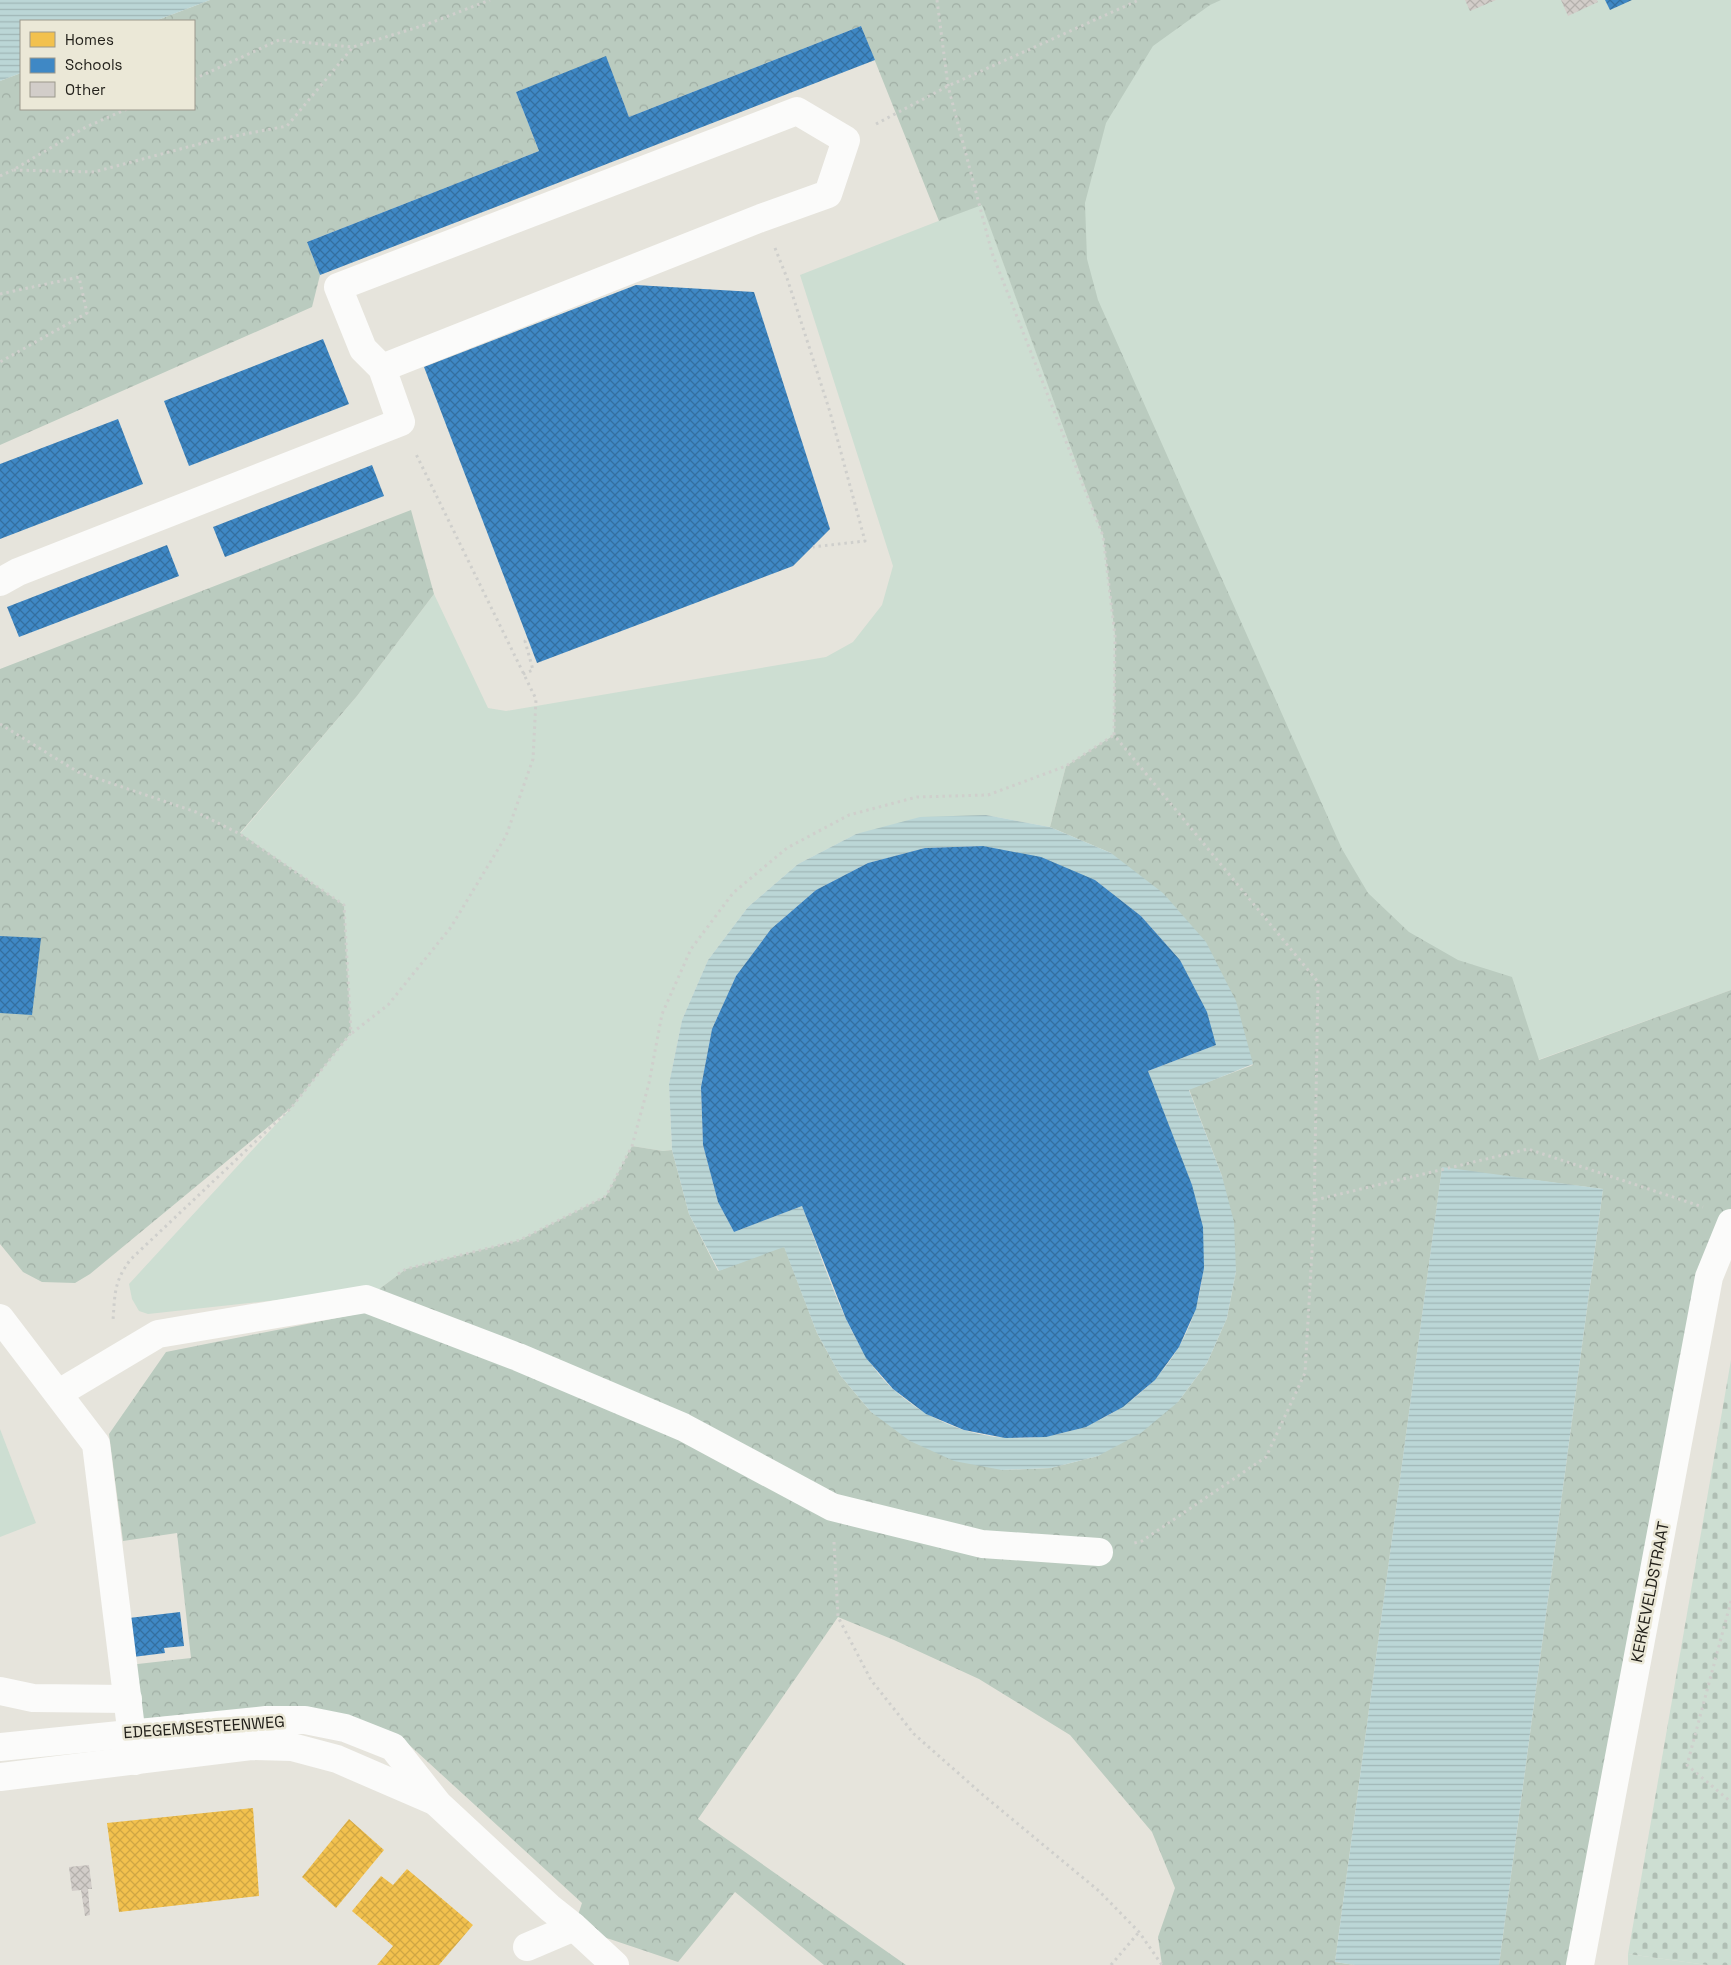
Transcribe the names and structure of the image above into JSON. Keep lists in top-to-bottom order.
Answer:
{
  "streets": {
    "street": ["KERKEVELDSTRAAT", "EDEGEMSESTEENWEG"]
  },
  "legend": ["Homes", "Schools", "Other"]
}
